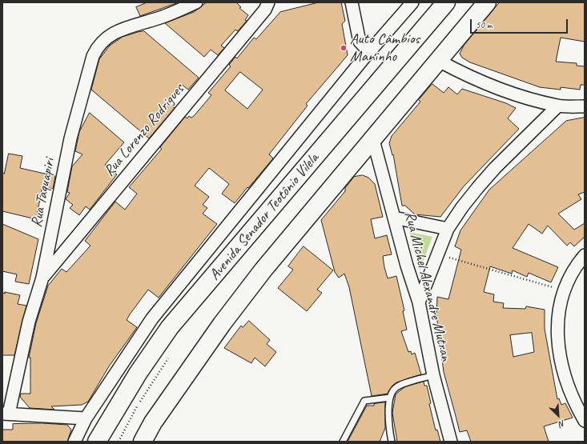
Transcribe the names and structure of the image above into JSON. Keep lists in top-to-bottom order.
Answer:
{
  "streets": {
    "main road": ["Avenida Senador Teotônio Vilela"],
    "street": ["Rua Lorenzo Rodrigues", "Rua Taquapiri", "Rua Michel Alexandre Mutran"]
  },
  "crossings": [
    ["Rua Lorenzo Rodrigues", "Rua Taquapiri"]
  ],
  "places": ["Auto Câmbios Maninho"],
  "scale_bar": "50 m",
  "north": "bottom right"
}
